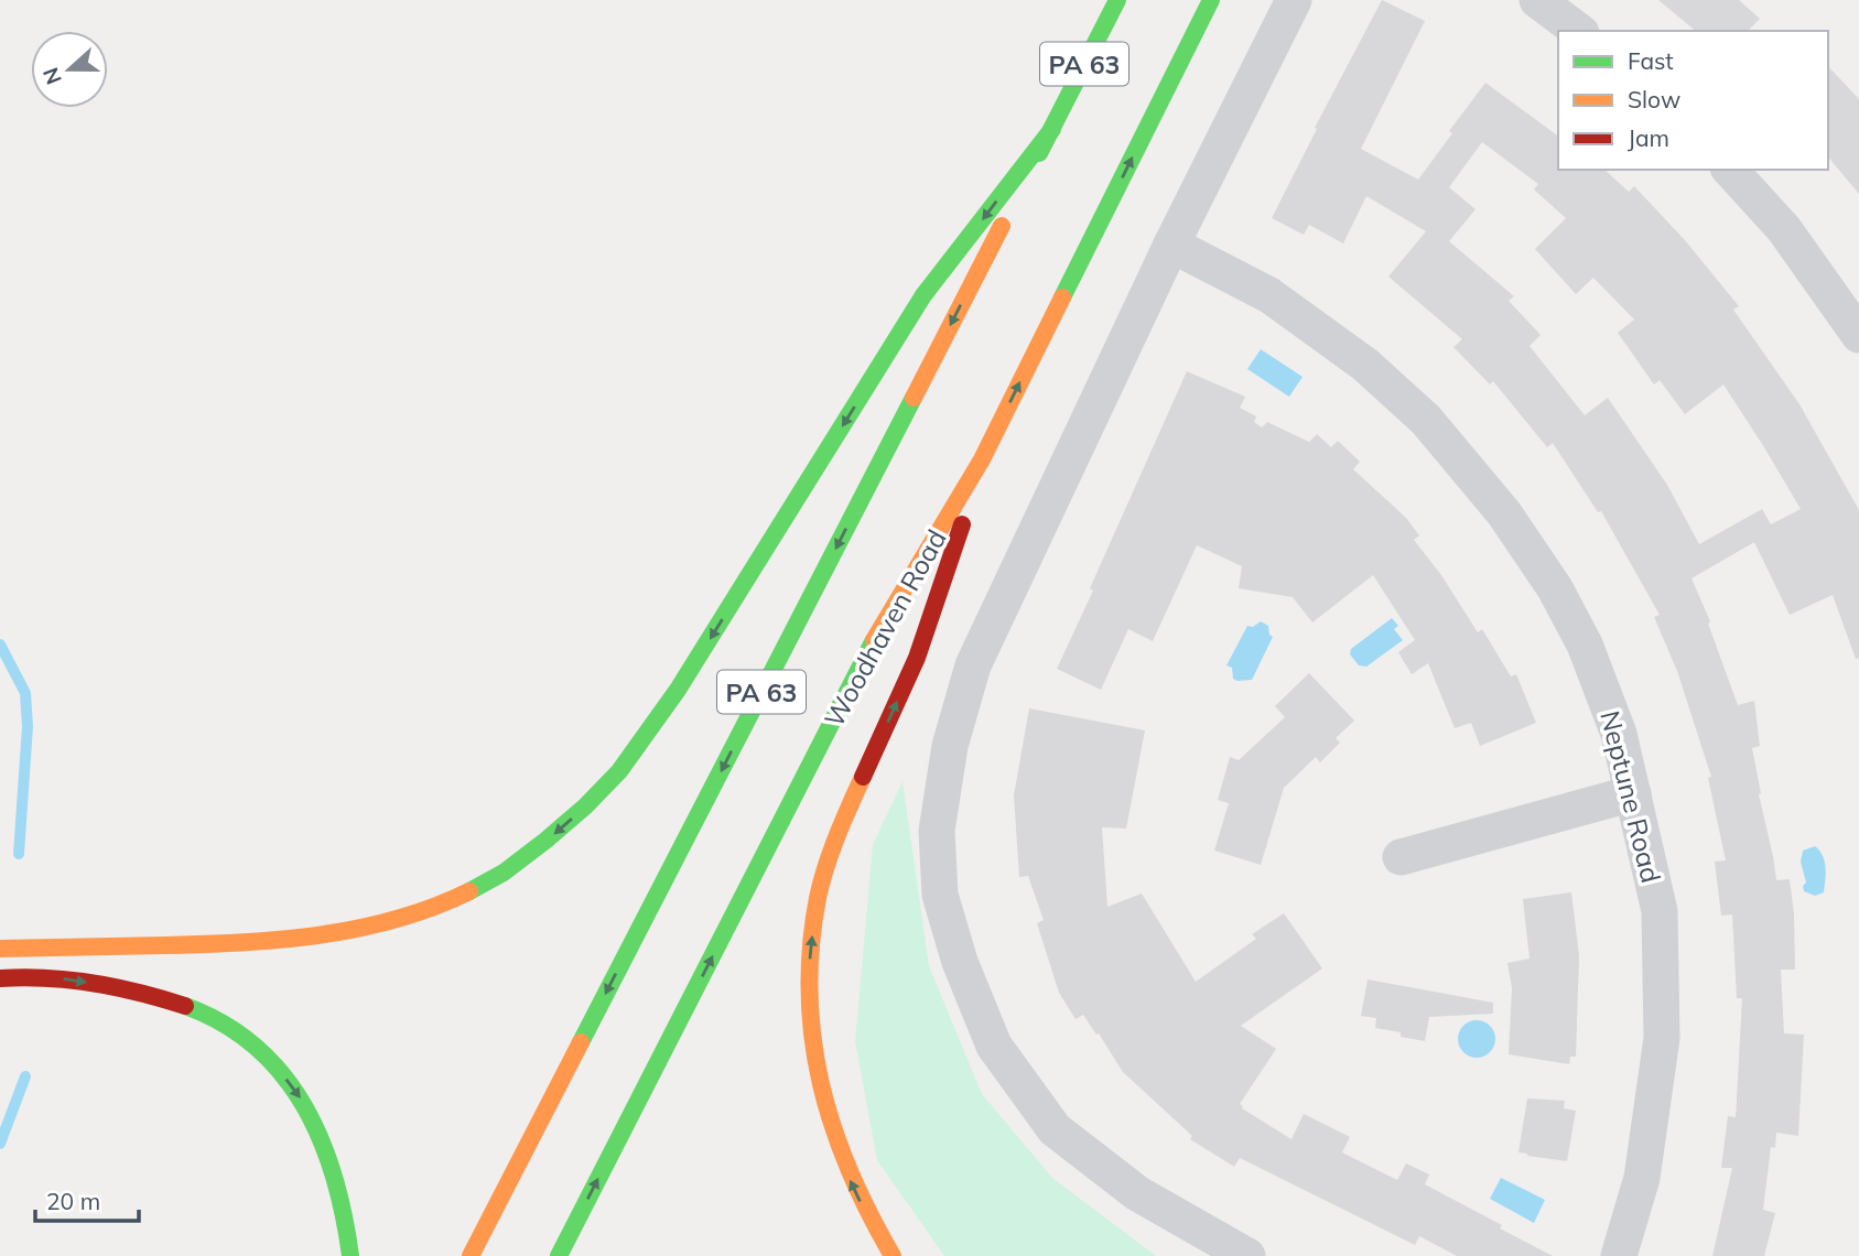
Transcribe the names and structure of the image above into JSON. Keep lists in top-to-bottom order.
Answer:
{
  "streets": {
    "highway": ["PA 63", "Woodhaven Road"],
    "street": ["Neptune Road"]
  },
  "crossings": [
    ["PA 63", "Woodhaven Road"]
  ],
  "legend": ["Fast", "Slow", "Jam"],
  "scale_bar": "20 m",
  "north": "left"
}
